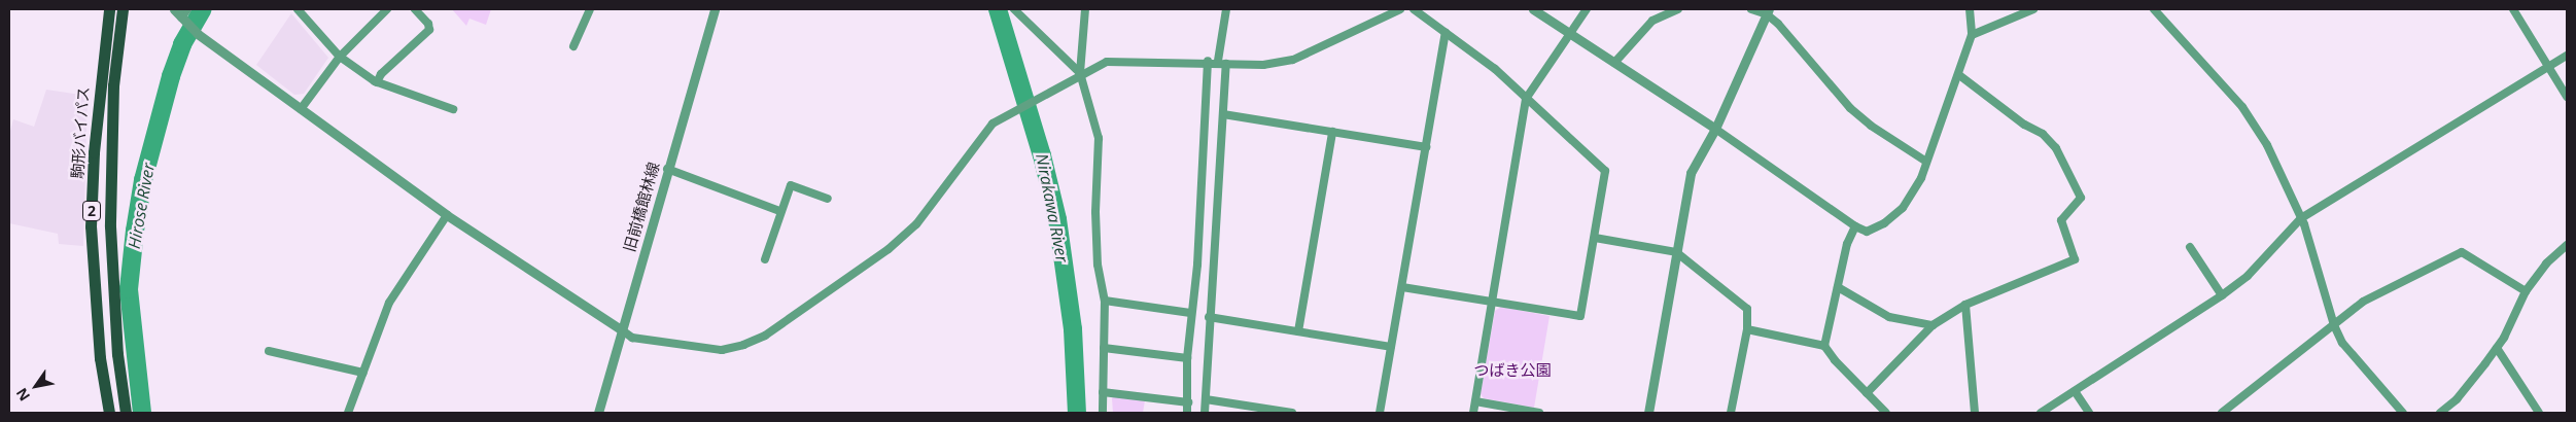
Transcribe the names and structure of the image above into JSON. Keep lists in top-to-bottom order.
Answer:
{
  "streets": {
    "main road": ["駒形バイパス", "2"],
    "street": ["旧前橋館林線"]
  },
  "water": ["Hirose River", "Nirakawa River"],
  "parks": ["つばき公園"],
  "north": "bottom left"
}
